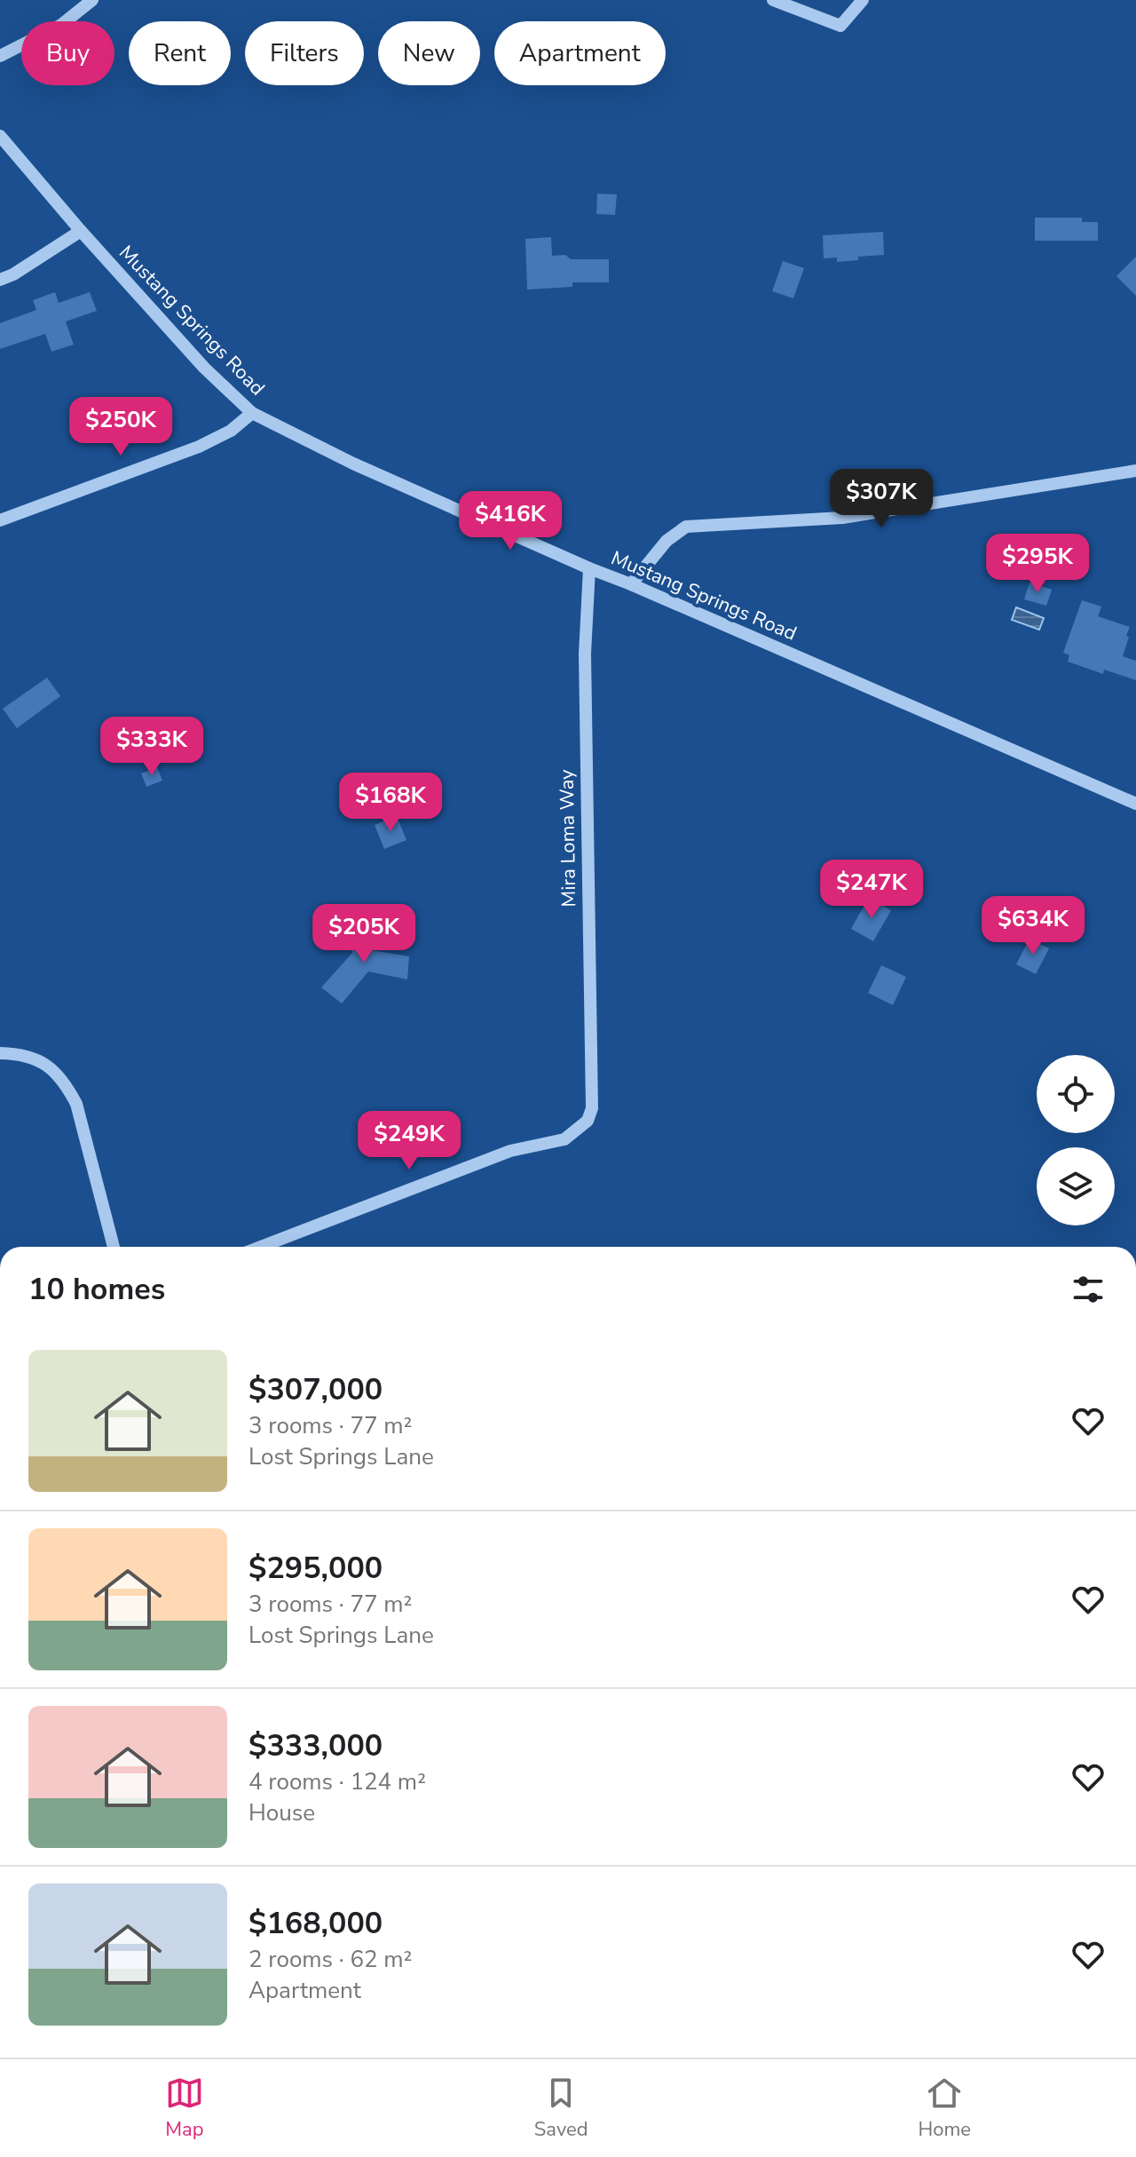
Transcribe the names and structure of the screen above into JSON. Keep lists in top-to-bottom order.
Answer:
{
  "streets": {
    "street": ["Mustang Springs Road", "Mira Loma Way"]
  },
  "crossings": [
    ["Mustang Springs Road", "Mira Loma Way"]
  ],
  "page": {
    "chip": [
      "Buy",
      "Rent",
      "Filters",
      "New",
      "Apartment"
    ],
    "price": [
      "$250K",
      "$307K",
      "$416K",
      "$295K",
      "$333K",
      "$168K",
      "$247K",
      "$634K",
      "$205K",
      "$249K"
    ],
    "heading": "10 homes",
    "list": [
      {
        "name": "$307,000",
        "note": "3 rooms · 77 m² · Lost Springs Lane"
      },
      {
        "name": "$295,000",
        "note": "3 rooms · 77 m² · Lost Springs Lane"
      },
      {
        "name": "$333,000",
        "note": "4 rooms · 124 m² · House"
      },
      {
        "name": "$168,000",
        "note": "2 rooms · 62 m² · Apartment"
      }
    ],
    "tabs": ["Map", "Saved", "Home"]
  }
}
